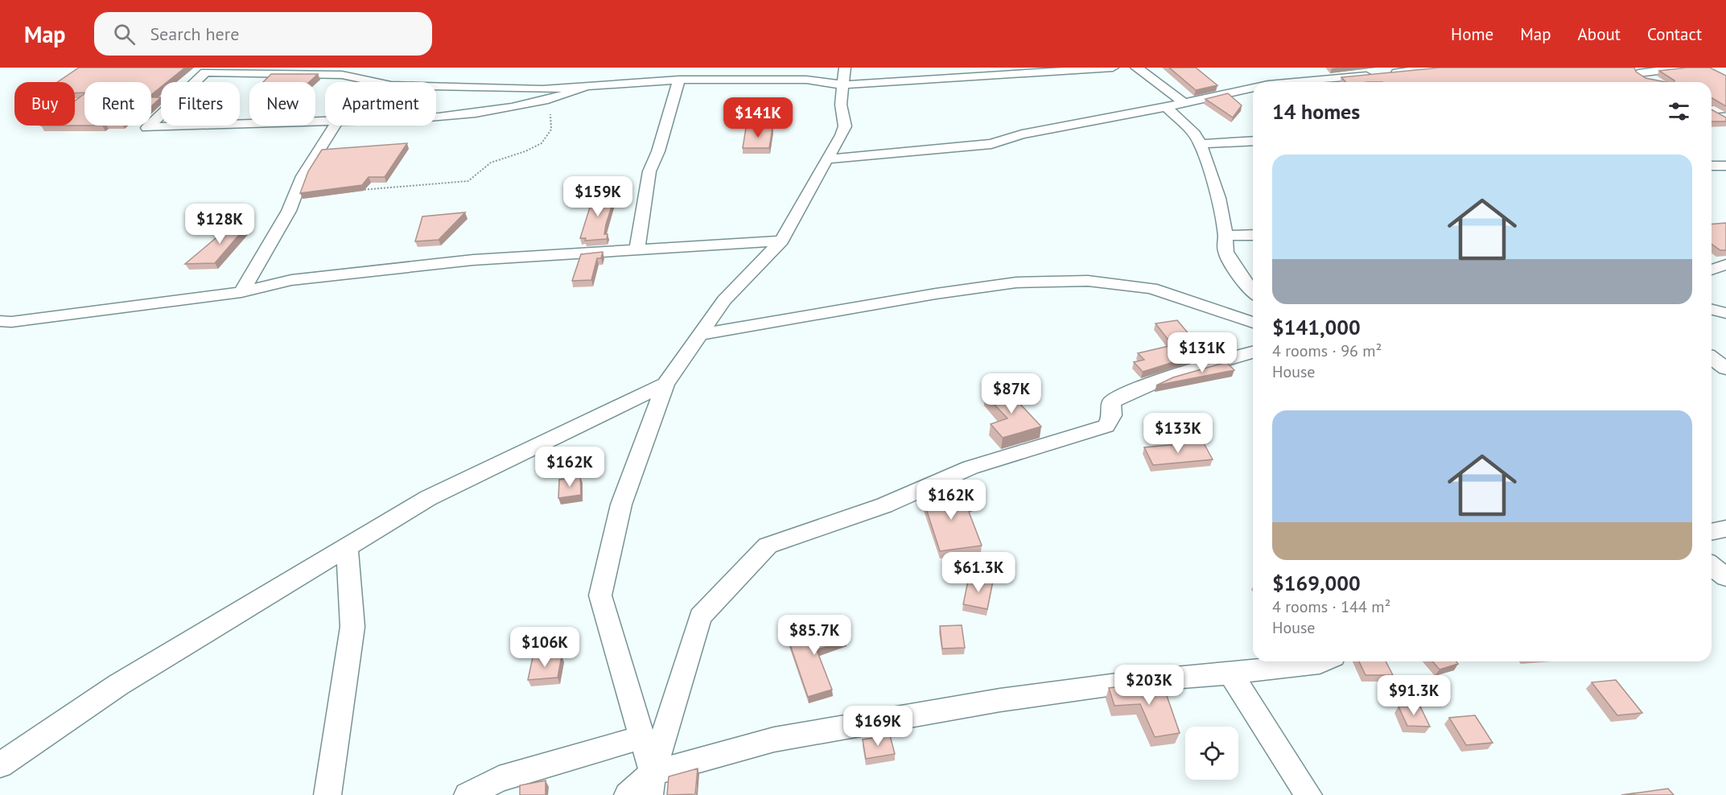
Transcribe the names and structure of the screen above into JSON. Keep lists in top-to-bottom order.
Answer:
{
  "page": {
    "header": "Map",
    "search": "Search here",
    "nav": [
      "Home",
      "Map",
      "About",
      "Contact"
    ],
    "chip": [
      "Buy",
      "Rent",
      "Filters",
      "New",
      "Apartment"
    ],
    "heading": "14 homes",
    "price": [
      "$141K",
      "$159K",
      "$128K",
      "$131K",
      "$87K",
      "$133K",
      "$162K",
      "$162K",
      "$61.3K",
      "$85.7K",
      "$106K",
      "$203K",
      "$91.3K",
      "$169K"
    ],
    "list": [
      {
        "name": "$141,000",
        "note": "4 rooms · 96 m² · House"
      },
      {
        "name": "$169,000",
        "note": "4 rooms · 144 m² · House"
      }
    ]
  }
}
